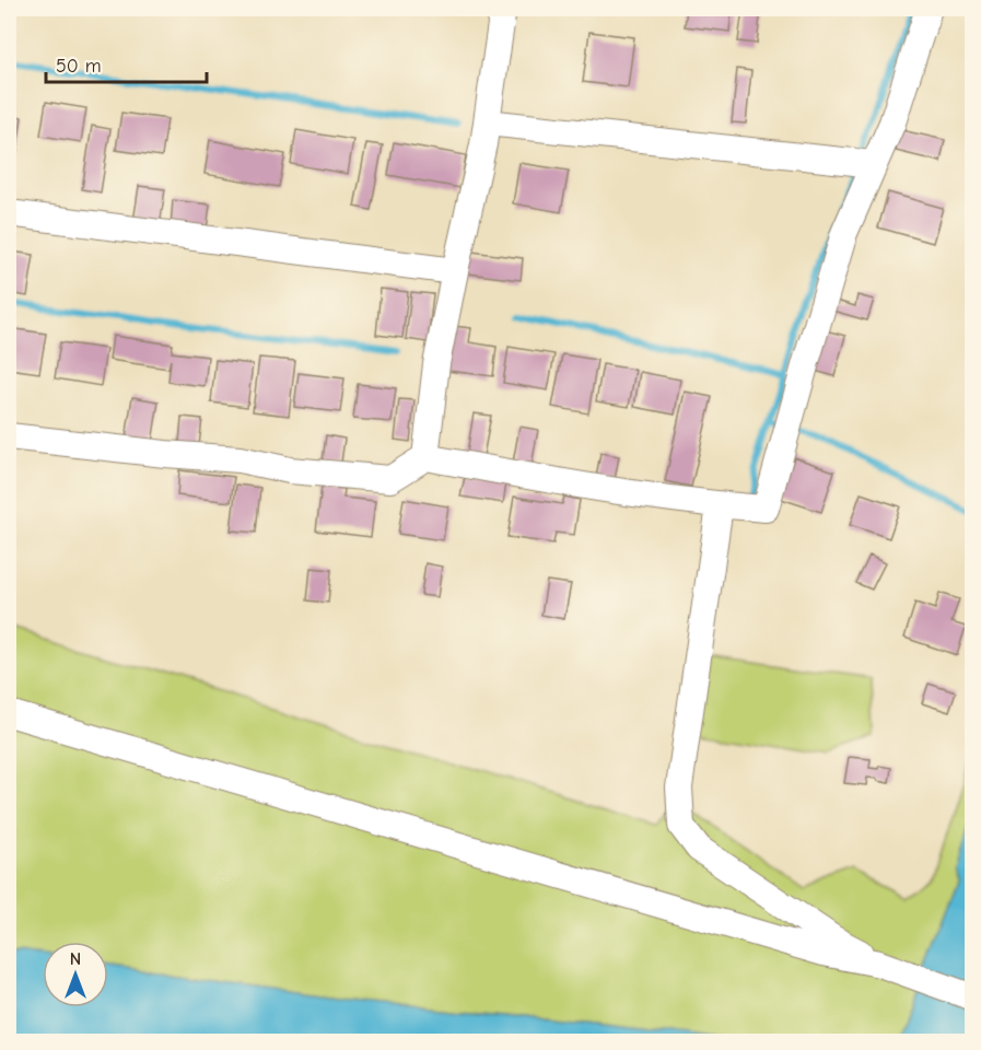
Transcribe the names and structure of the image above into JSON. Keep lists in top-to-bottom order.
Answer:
{
  "scale_bar": "50 m",
  "north": "top"
}
